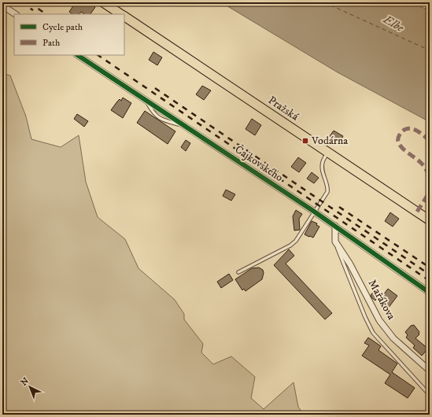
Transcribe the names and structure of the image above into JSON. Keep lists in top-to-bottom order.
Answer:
{
  "streets": {
    "main road": ["Pražská"],
    "street": ["Čajkovského", "Mařákova"]
  },
  "water": ["Elbe"],
  "places": {
    "transit": ["Vodárna"]
  },
  "legend": ["Cycle path", "Path"],
  "north": "top left"
}
